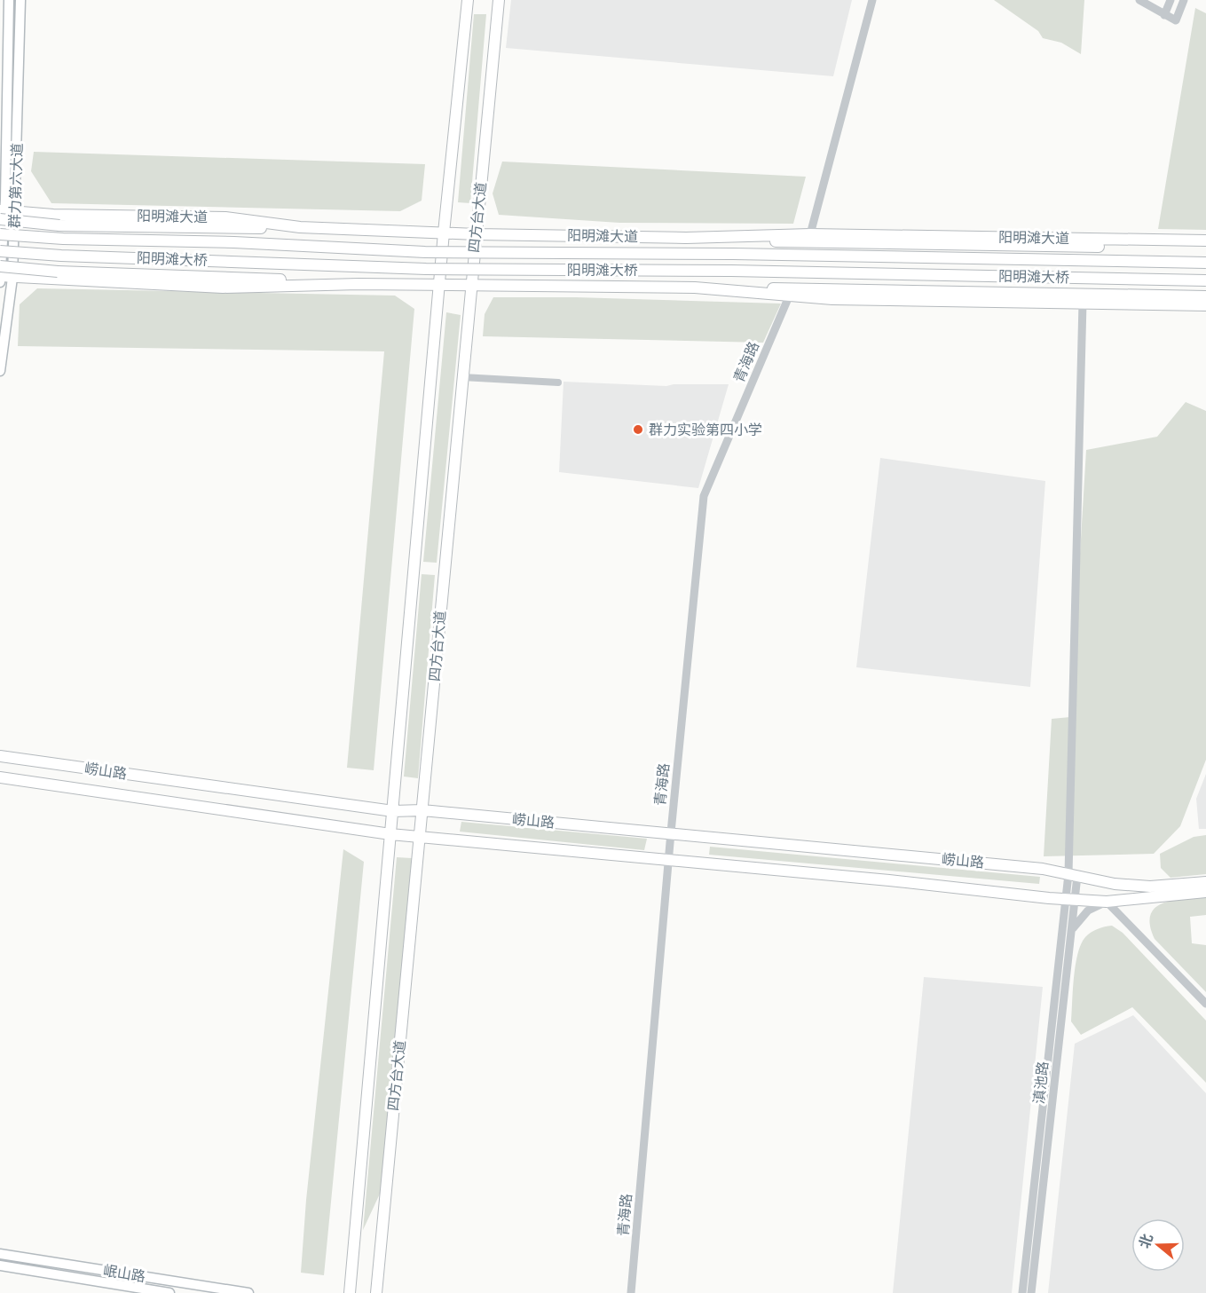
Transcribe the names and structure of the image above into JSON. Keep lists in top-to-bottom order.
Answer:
{
  "streets": {
    "main road": [
      "群力第六大道",
      "阳明滩大道",
      "四方台大道",
      "阳明滩大桥",
      "崂山路",
      "岷山路"
    ],
    "street": ["青海路", "滇池路"]
  },
  "crossings": [
    ["群力第六大道", "阳明滩大道"],
    ["阳明滩大道", "四方台大道"],
    ["四方台大道", "崂山路"],
    ["青海路", "崂山路"],
    ["崂山路", "滇池路"]
  ],
  "places": ["群力实验第四小学"],
  "north": "left"
}
